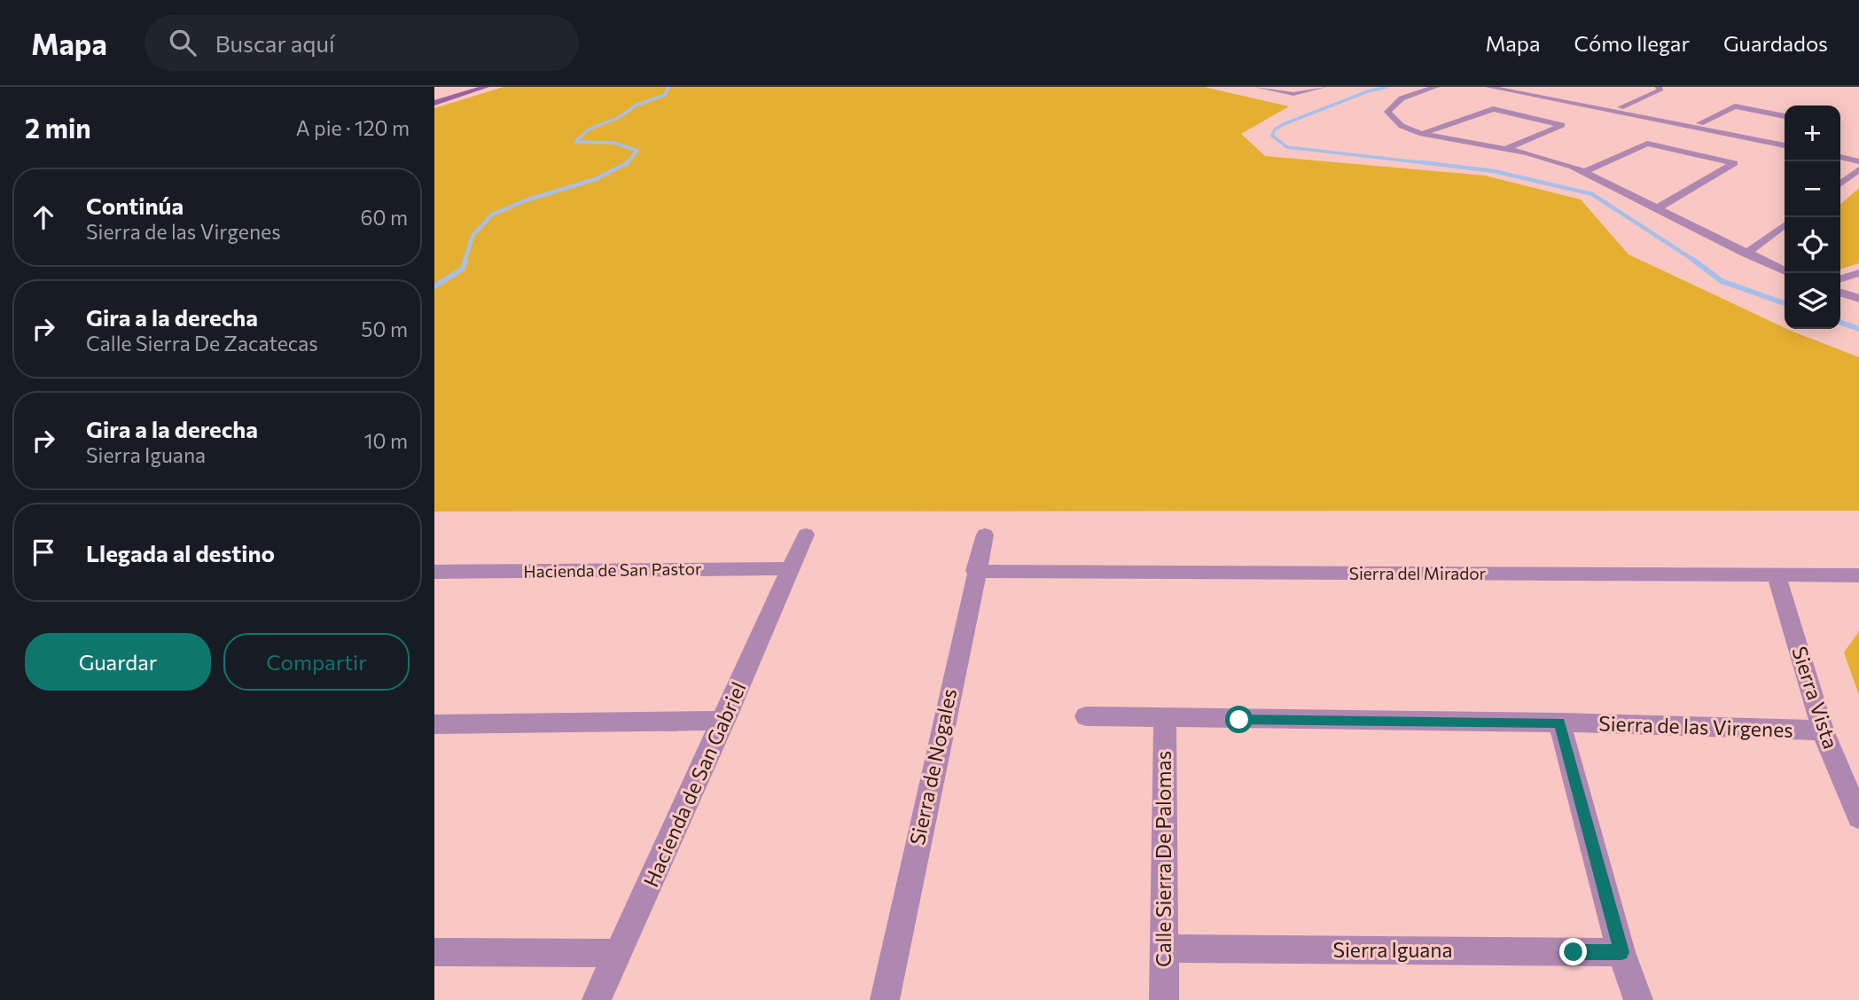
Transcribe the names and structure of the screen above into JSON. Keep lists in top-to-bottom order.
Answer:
{
  "streets": {
    "street": [
      "Hacienda de San Pastor",
      "Sierra del Mirador",
      "Sierra Vista",
      "Sierra de las Virgenes",
      "Sierra de Nogales",
      "Hacienda de San Gabriel",
      "Calle Sierra De Palomas",
      "Sierra Iguana"
    ]
  },
  "crossings": [
    ["Hacienda de San Pastor", "Hacienda de San Gabriel"],
    ["Sierra del Mirador", "Sierra Vista"],
    ["Sierra del Mirador", "Sierra de Nogales"],
    ["Sierra Vista", "Sierra de las Virgenes"],
    ["Sierra de las Virgenes", "Calle Sierra De Palomas"],
    ["Calle Sierra De Palomas", "Sierra Iguana"]
  ],
  "page": {
    "header": "Mapa",
    "search": "Buscar aquí",
    "nav": ["Mapa", "Cómo llegar", "Guardados"],
    "heading": ["2 min", "A pie · 120 m"],
    "map_buttons": ["+", "−"],
    "list": [
      ["Continúa", "Sierra de las Virgenes", "60 m"],
      ["Gira a la derecha", "Calle Sierra De Zacatecas", "50 m"],
      ["Gira a la derecha", "Sierra Iguana", "10 m"],
      "Llegada al destino"
    ],
    "buttons": ["Guardar", "Compartir"]
  }
}
